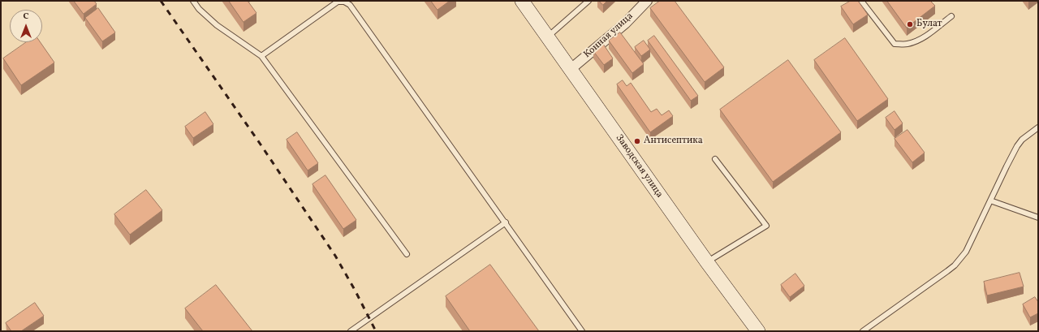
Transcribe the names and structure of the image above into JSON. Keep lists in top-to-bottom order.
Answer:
{
  "streets": {
    "street": ["Конная улица", "Заводская улица"]
  },
  "crossings": [
    ["Конная улица", "Заводская улица"]
  ],
  "places": ["Булат", "Антисептика"],
  "north": "top"
}
